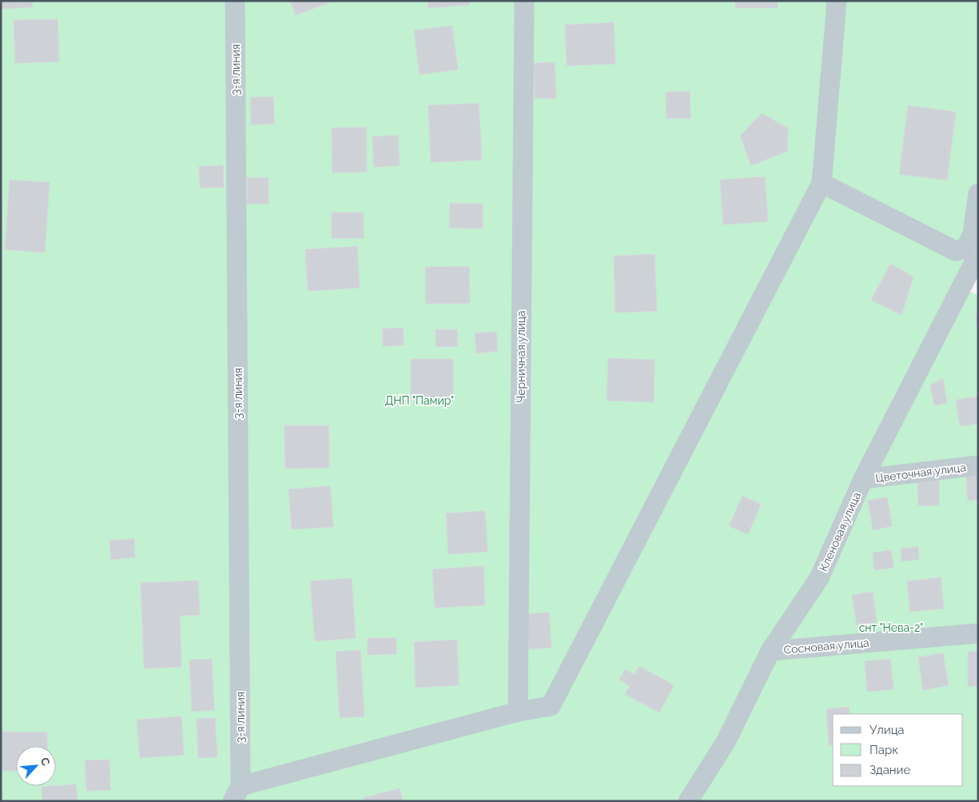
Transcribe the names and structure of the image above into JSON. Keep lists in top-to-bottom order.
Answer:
{
  "streets": {
    "street": [
      "3-я линия",
      "Черничная улица",
      "Цветочная улица",
      "Кленовая улица",
      "Сосновая улица"
    ]
  },
  "crossings": [
    ["Цветочная улица", "Кленовая улица"],
    ["Кленовая улица", "Сосновая улица"]
  ],
  "parks": ["ДНП \"Памир\"", "снт \"Нева-2\""],
  "legend": ["Улица", "Парк", "Здание"],
  "north": "top right"
}
